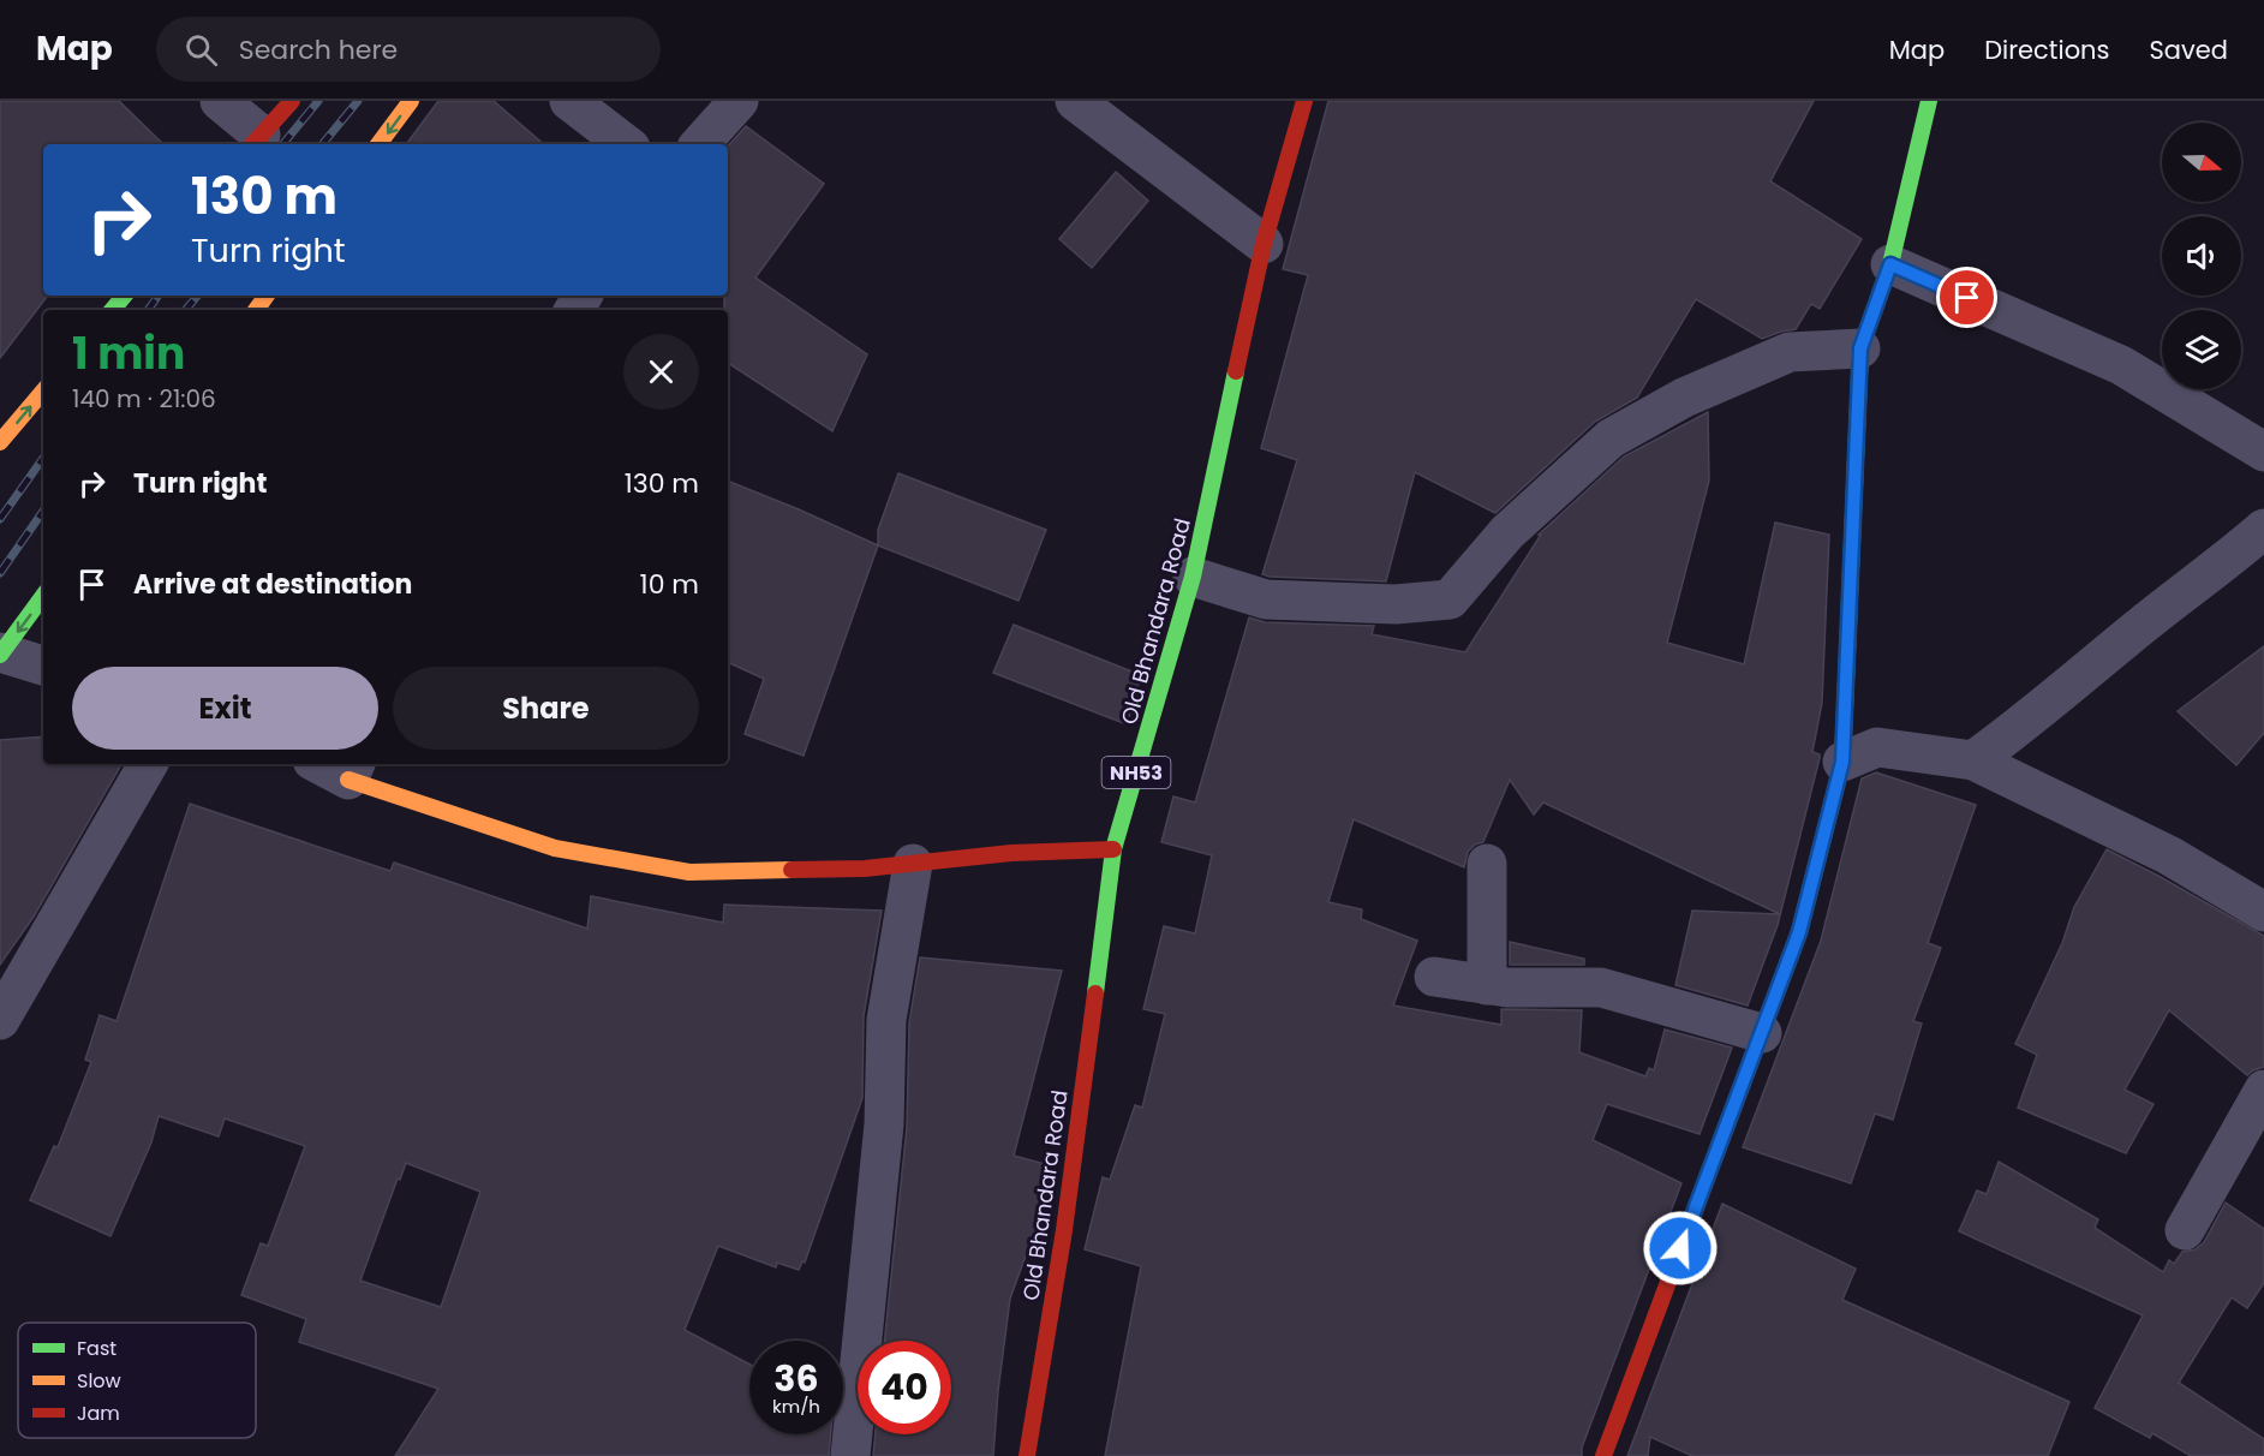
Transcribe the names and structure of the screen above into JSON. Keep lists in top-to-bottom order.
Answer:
{
  "streets": {
    "main road": ["Old Bhandara Road", "NH53"]
  },
  "legend": ["Fast", "Slow", "Jam"],
  "north": "right",
  "page": {
    "header": "Map",
    "search": "Search here",
    "nav": ["Map", "Directions", "Saved"],
    "turn": ["130 m", "Turn right"],
    "heading": ["1 min", "140 m · 21:06"],
    "list": [
      {
        "name": "Turn right",
        "value": "130 m"
      },
      {
        "name": "Arrive at destination",
        "value": "10 m"
      }
    ],
    "buttons": ["Exit", "Share"],
    "speed": "36 km/h",
    "limit": "40"
  }
}
